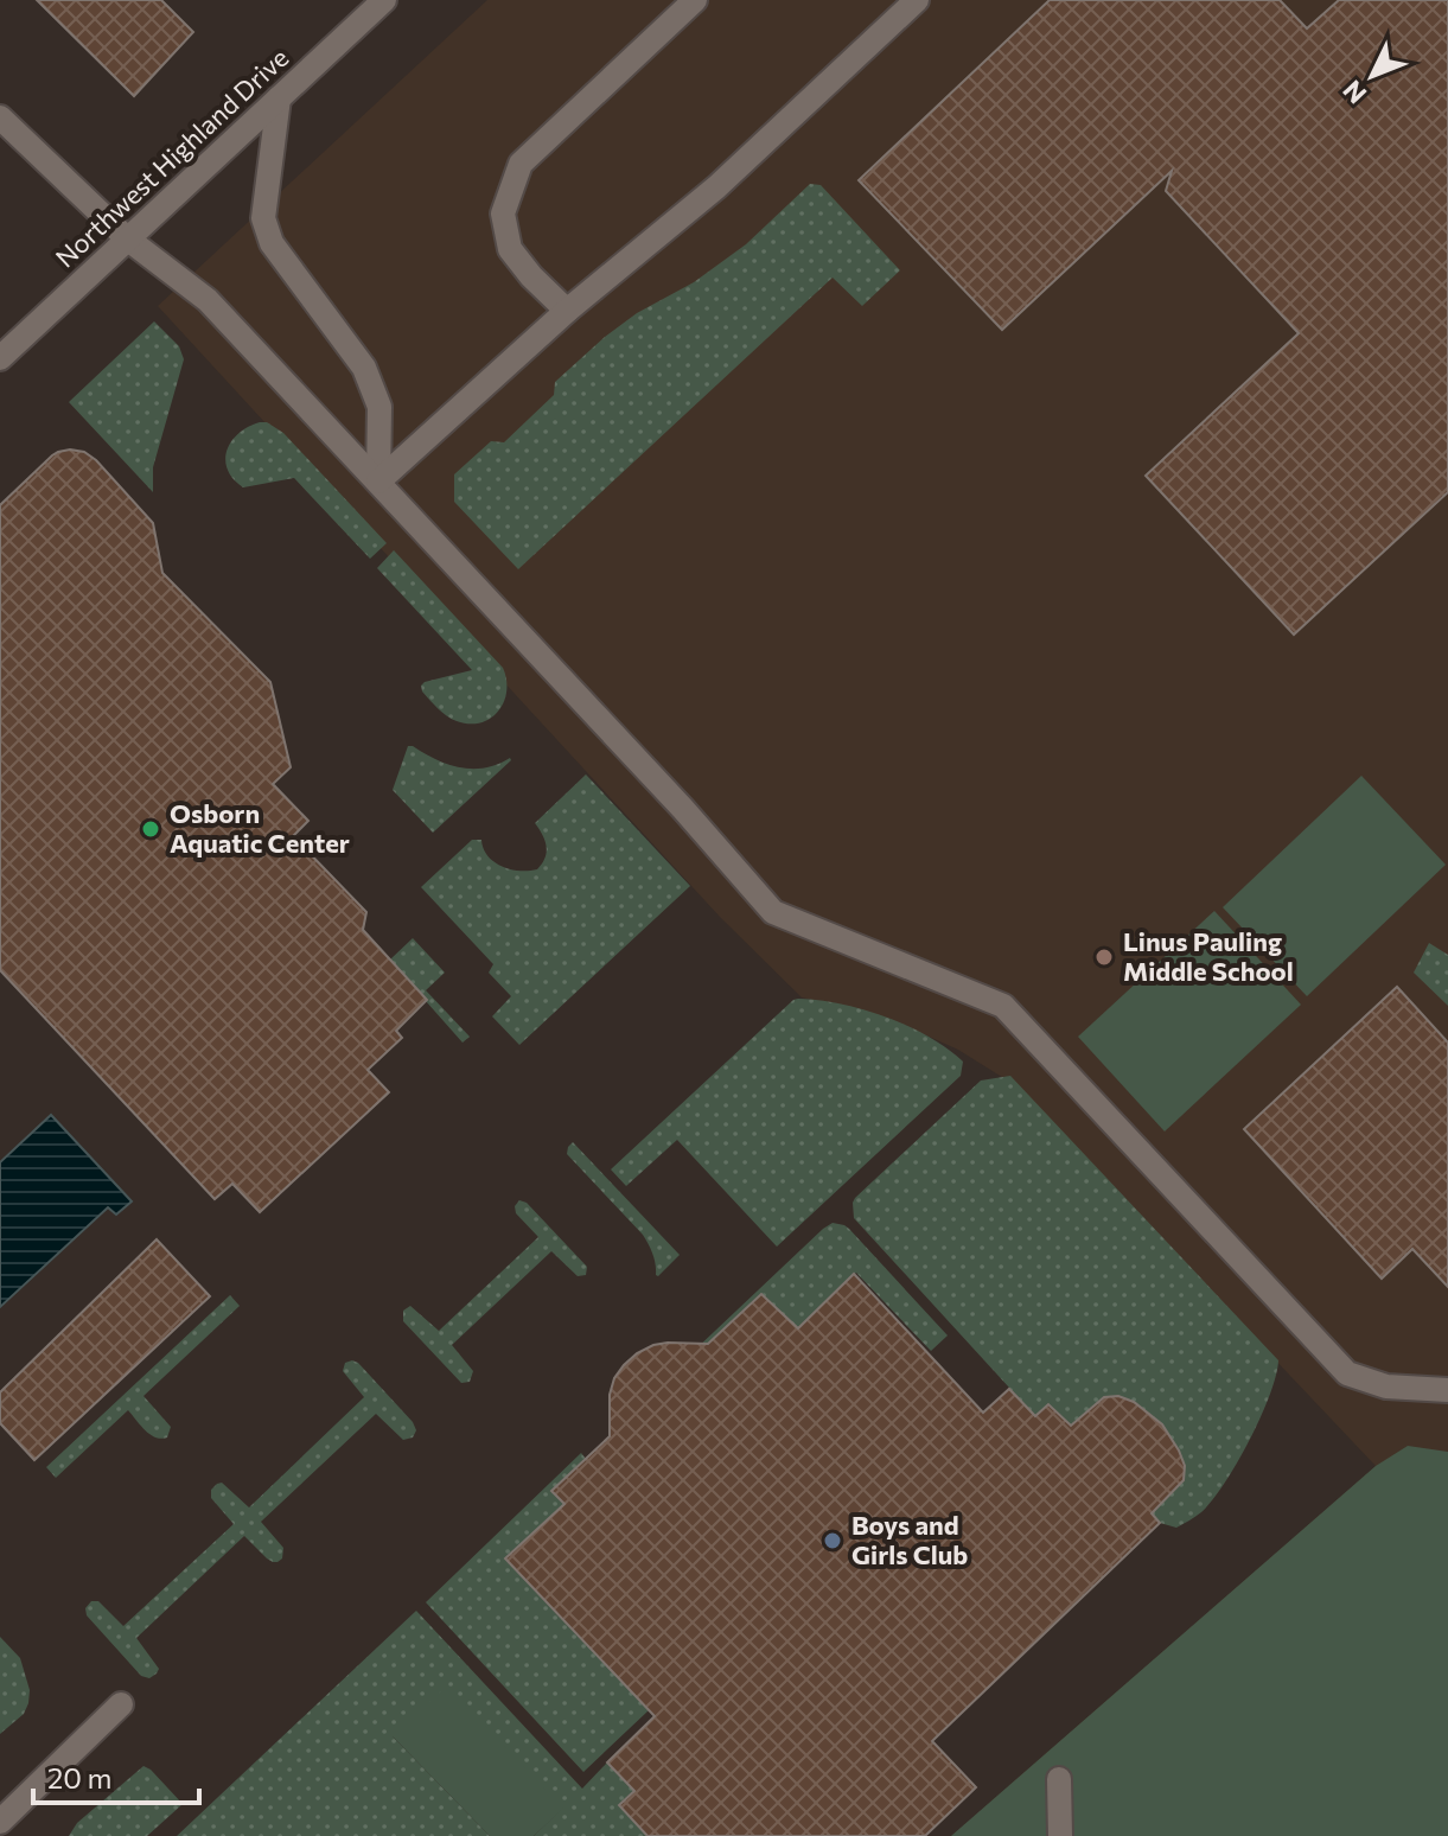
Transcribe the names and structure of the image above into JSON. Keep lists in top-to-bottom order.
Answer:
{
  "streets": {
    "street": ["Northwest Highland Drive"]
  },
  "places": ["Osborn Aquatic Center", "Linus Pauling Middle School", "Boys and Girls Club"],
  "scale_bar": "20 m",
  "north": "bottom left"
}
